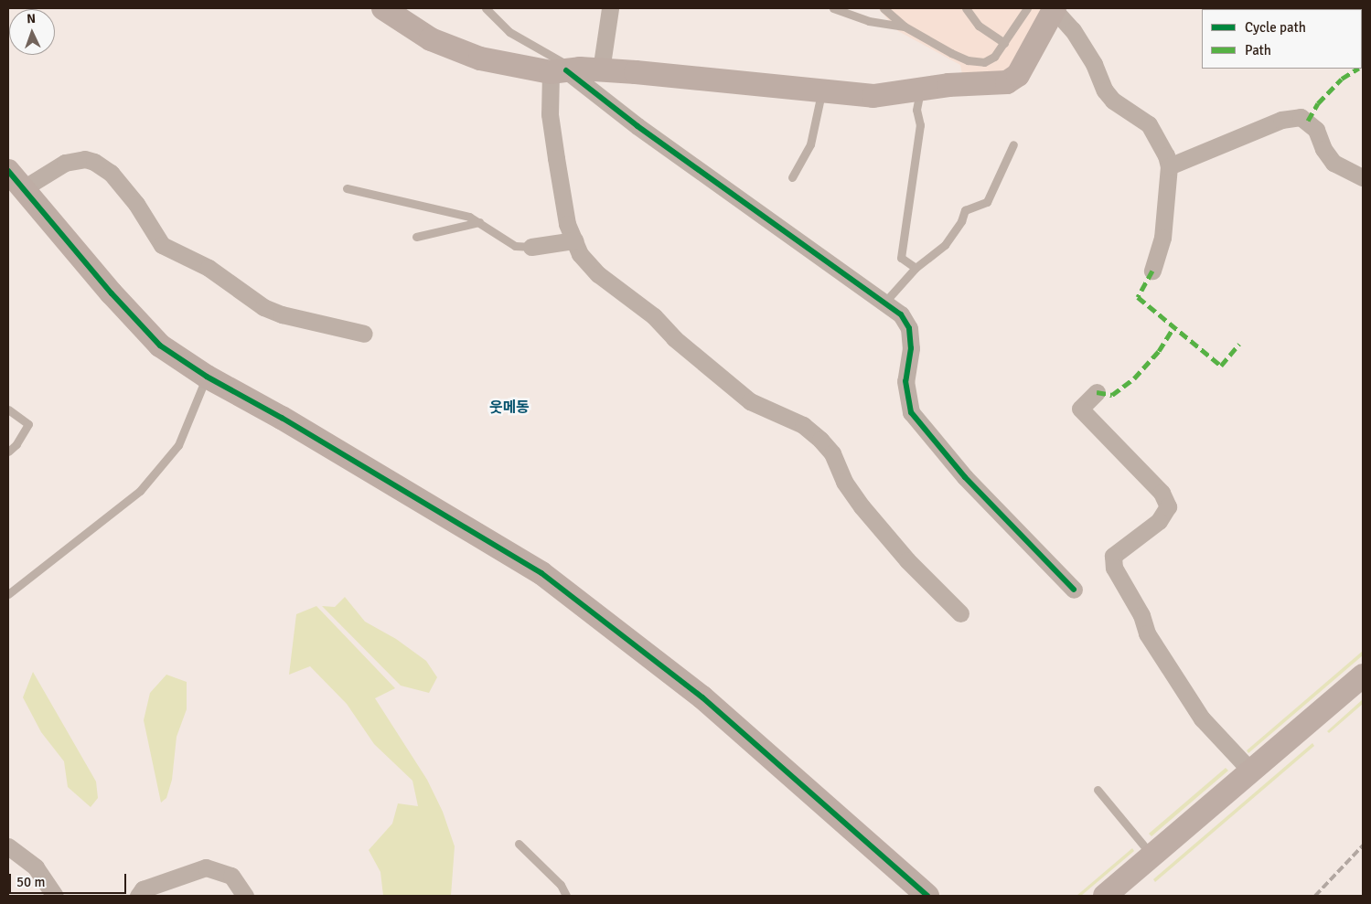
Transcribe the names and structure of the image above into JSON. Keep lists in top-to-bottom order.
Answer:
{
  "districts": ["웃메동"],
  "legend": ["Cycle path", "Path"],
  "scale_bar": "50 m",
  "north": "top"
}
